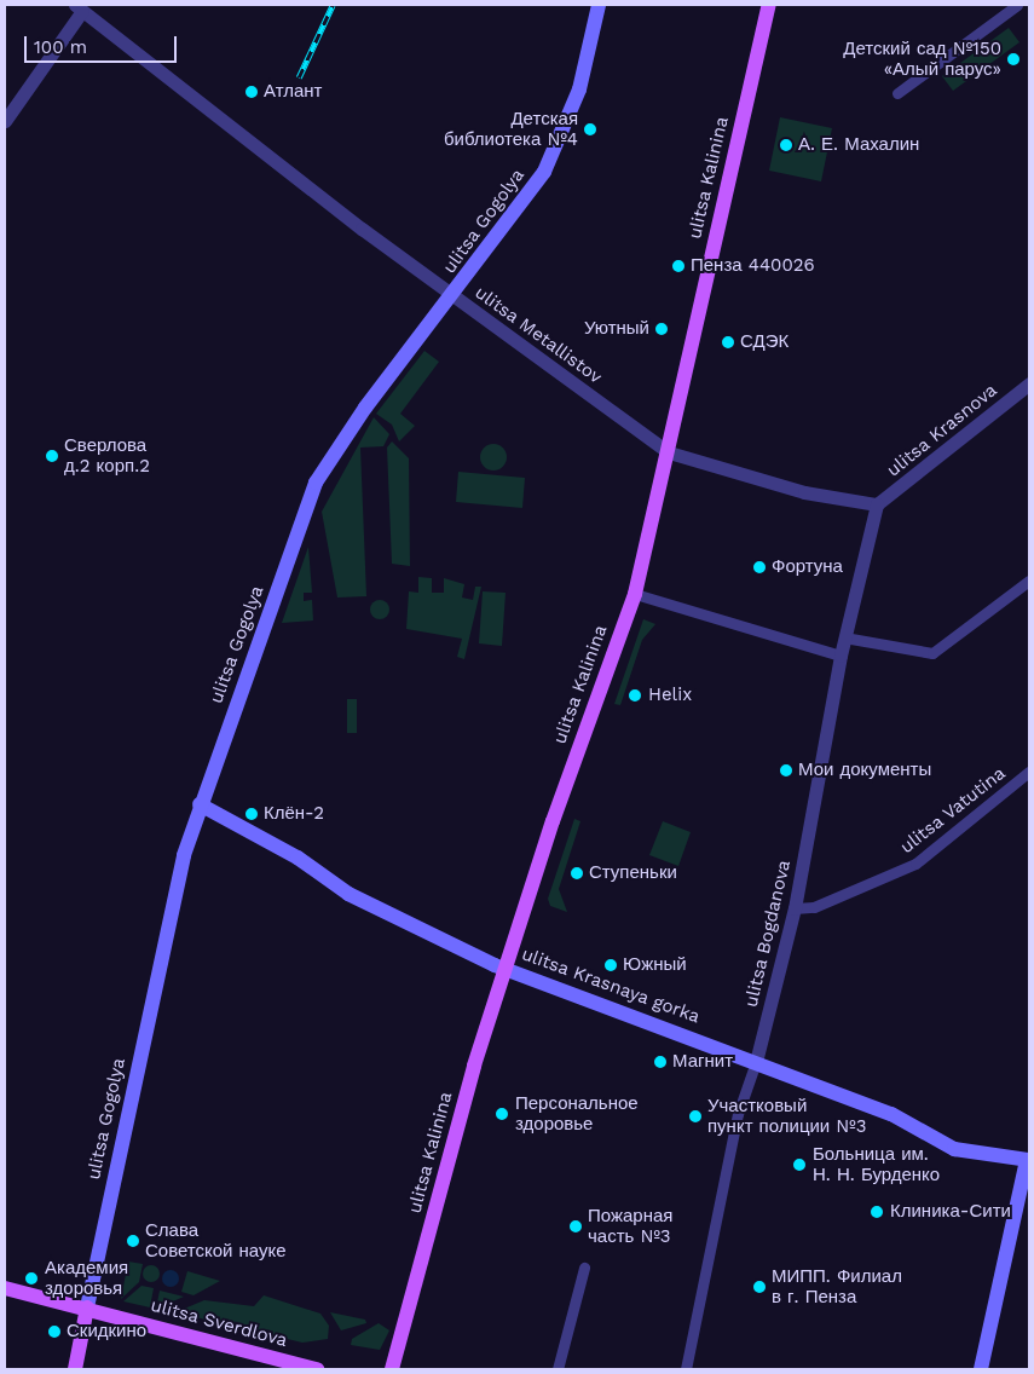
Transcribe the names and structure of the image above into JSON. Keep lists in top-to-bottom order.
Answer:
{
  "streets": {
    "main road": [
      "ulitsa Kalinina",
      "ulitsa Gogolya",
      "ulitsa Krasnaya gorka",
      "ulitsa Sverdlova"
    ],
    "street": [
      "ulitsa Metallistov",
      "ulitsa Krasnova",
      "ulitsa Vatutina",
      "ulitsa Bogdanova"
    ]
  },
  "crossings": [
    ["ulitsa Kalinina", "ulitsa Metallistov"],
    ["ulitsa Kalinina", "ulitsa Krasnaya gorka"],
    ["ulitsa Gogolya", "ulitsa Metallistov"],
    ["ulitsa Gogolya", "ulitsa Krasnaya gorka"],
    ["ulitsa Gogolya", "ulitsa Sverdlova"],
    ["ulitsa Metallistov", "ulitsa Krasnova"],
    ["ulitsa Metallistov", "ulitsa Bogdanova"],
    ["ulitsa Krasnova", "ulitsa Bogdanova"],
    ["ulitsa Vatutina", "ulitsa Bogdanova"],
    ["ulitsa Bogdanova", "ulitsa Krasnaya gorka"]
  ],
  "places": [
    "Детский сад №150 «Алый парус»",
    "Атлант",
    "Детская библиотека №4",
    "А. Е. Махалин",
    "Пенза 440026",
    "Уютный",
    "СДЭК",
    "Сверлова д.2 корп.2",
    "Фортуна",
    "Helix",
    "Мои документы",
    "Клён-2",
    "Ступеньки",
    "Южный",
    "Магнит",
    "Персональное здоровье",
    "Участковый пункт полиции №3",
    "Больница им. Н. Н. Бурденко",
    "Клиника-Сити",
    "Пожарная часть №3",
    "Слава Советской науке",
    "Академия здоровья",
    "МИПП. Филиал в г. Пенза",
    "Скидкино"
  ],
  "scale_bar": "100 m"
}
